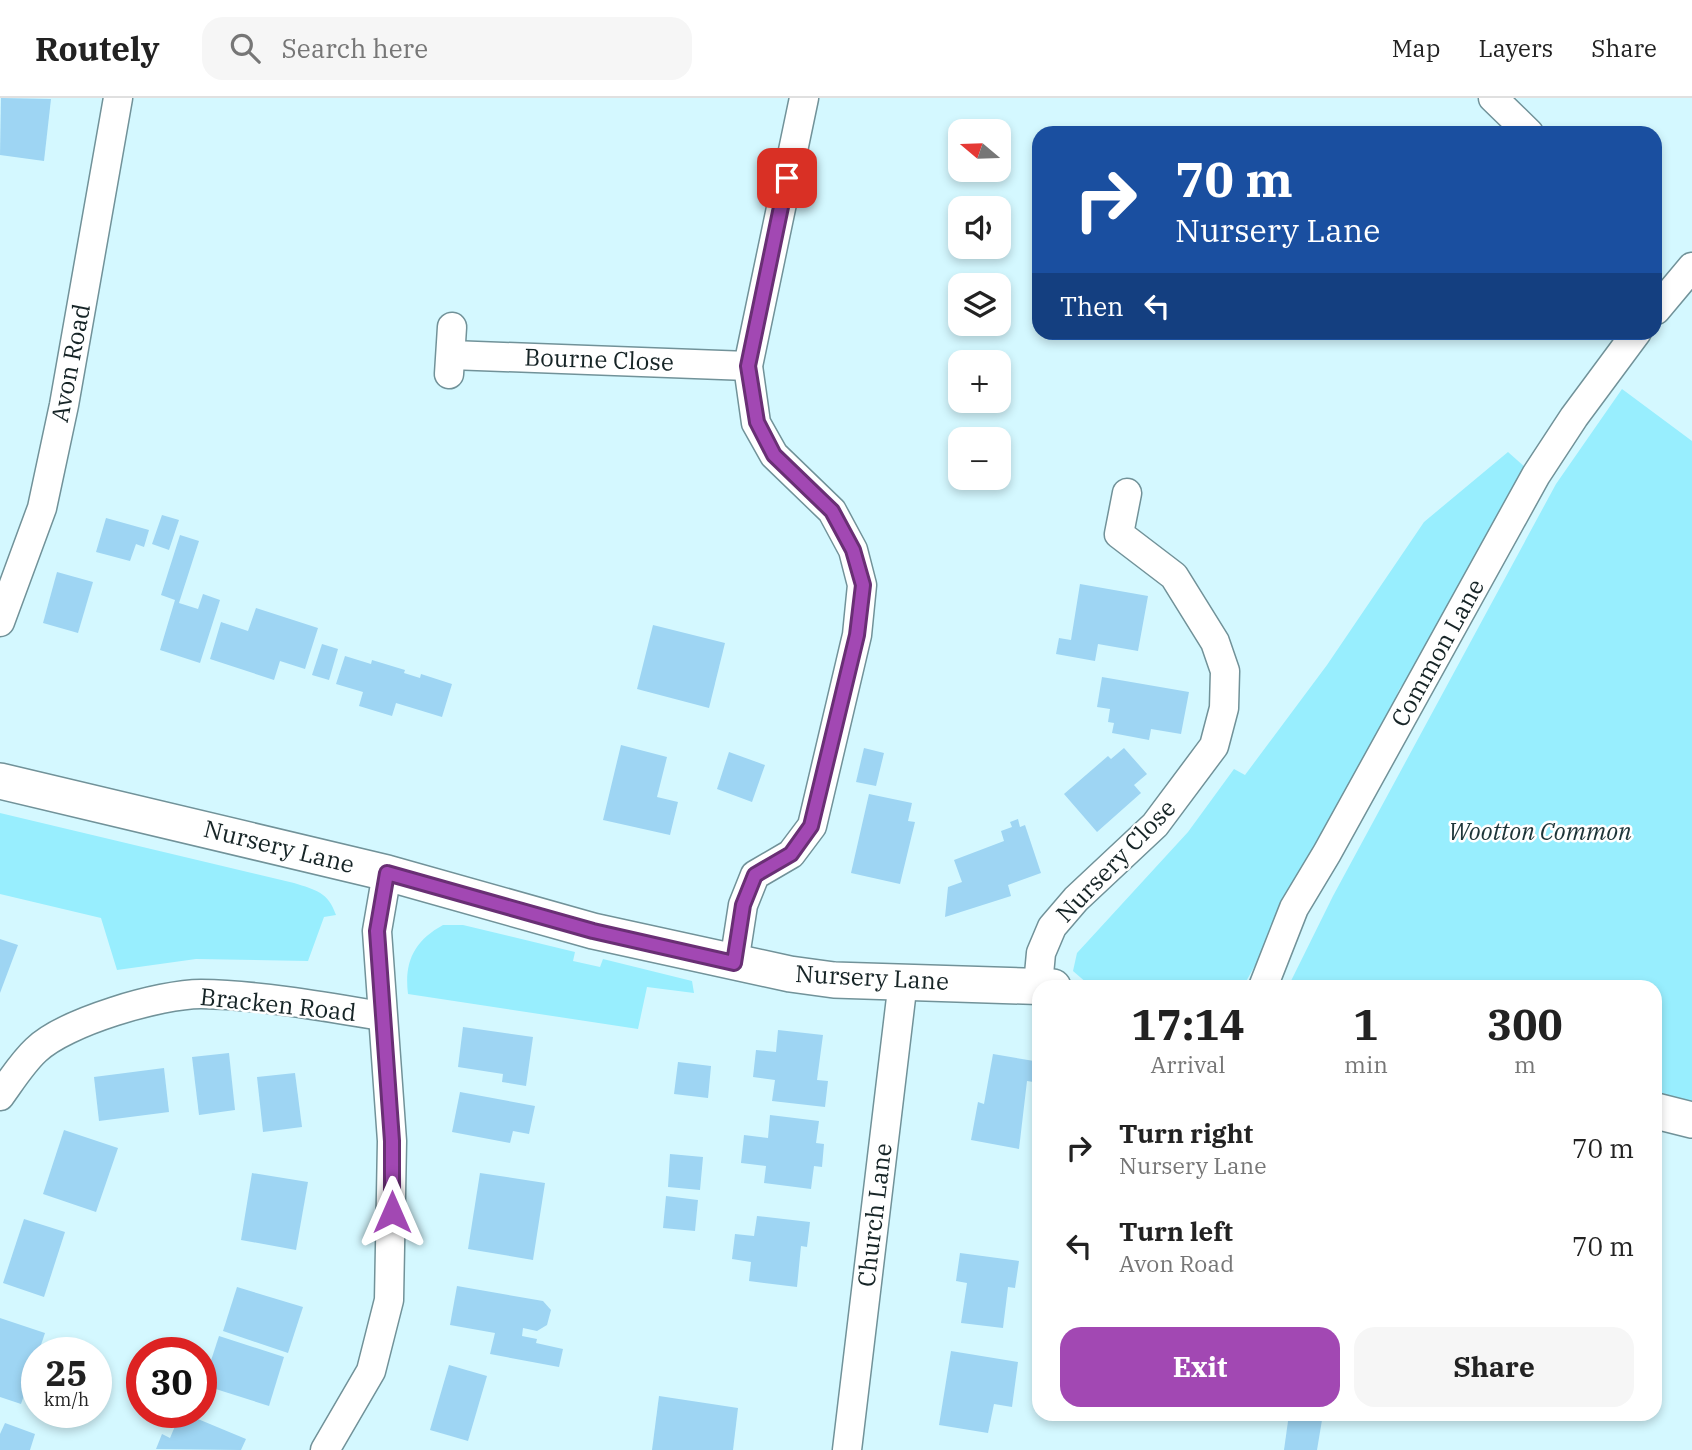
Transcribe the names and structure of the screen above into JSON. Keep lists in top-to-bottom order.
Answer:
{
  "streets": {
    "street": [
      "Bourne Close",
      "Avon Road",
      "Common Lane",
      "Nursery Lane",
      "Nursery Close",
      "Bracken Road",
      "Church Lane"
    ]
  },
  "crossings": [
    ["Nursery Lane", "Church Lane"]
  ],
  "parks": ["Wootton Common"],
  "north": "left",
  "page": {
    "header": "Routely",
    "search": "Search here",
    "nav": ["Map", "Layers", "Share"],
    "map_buttons": ["+", "−"],
    "turn": ["70 m", "Nursery Lane"],
    "then": "Then",
    "eta": [
      "17:14",
      "Arrival",
      "1",
      "min",
      "300",
      "m"
    ],
    "list": [
      {
        "name": "Turn right",
        "note": "Nursery Lane",
        "value": "70 m"
      },
      {
        "name": "Turn left",
        "note": "Avon Road",
        "value": "70 m"
      }
    ],
    "buttons": ["Exit", "Share"],
    "speed": "25 km/h",
    "limit": "30"
  }
}
